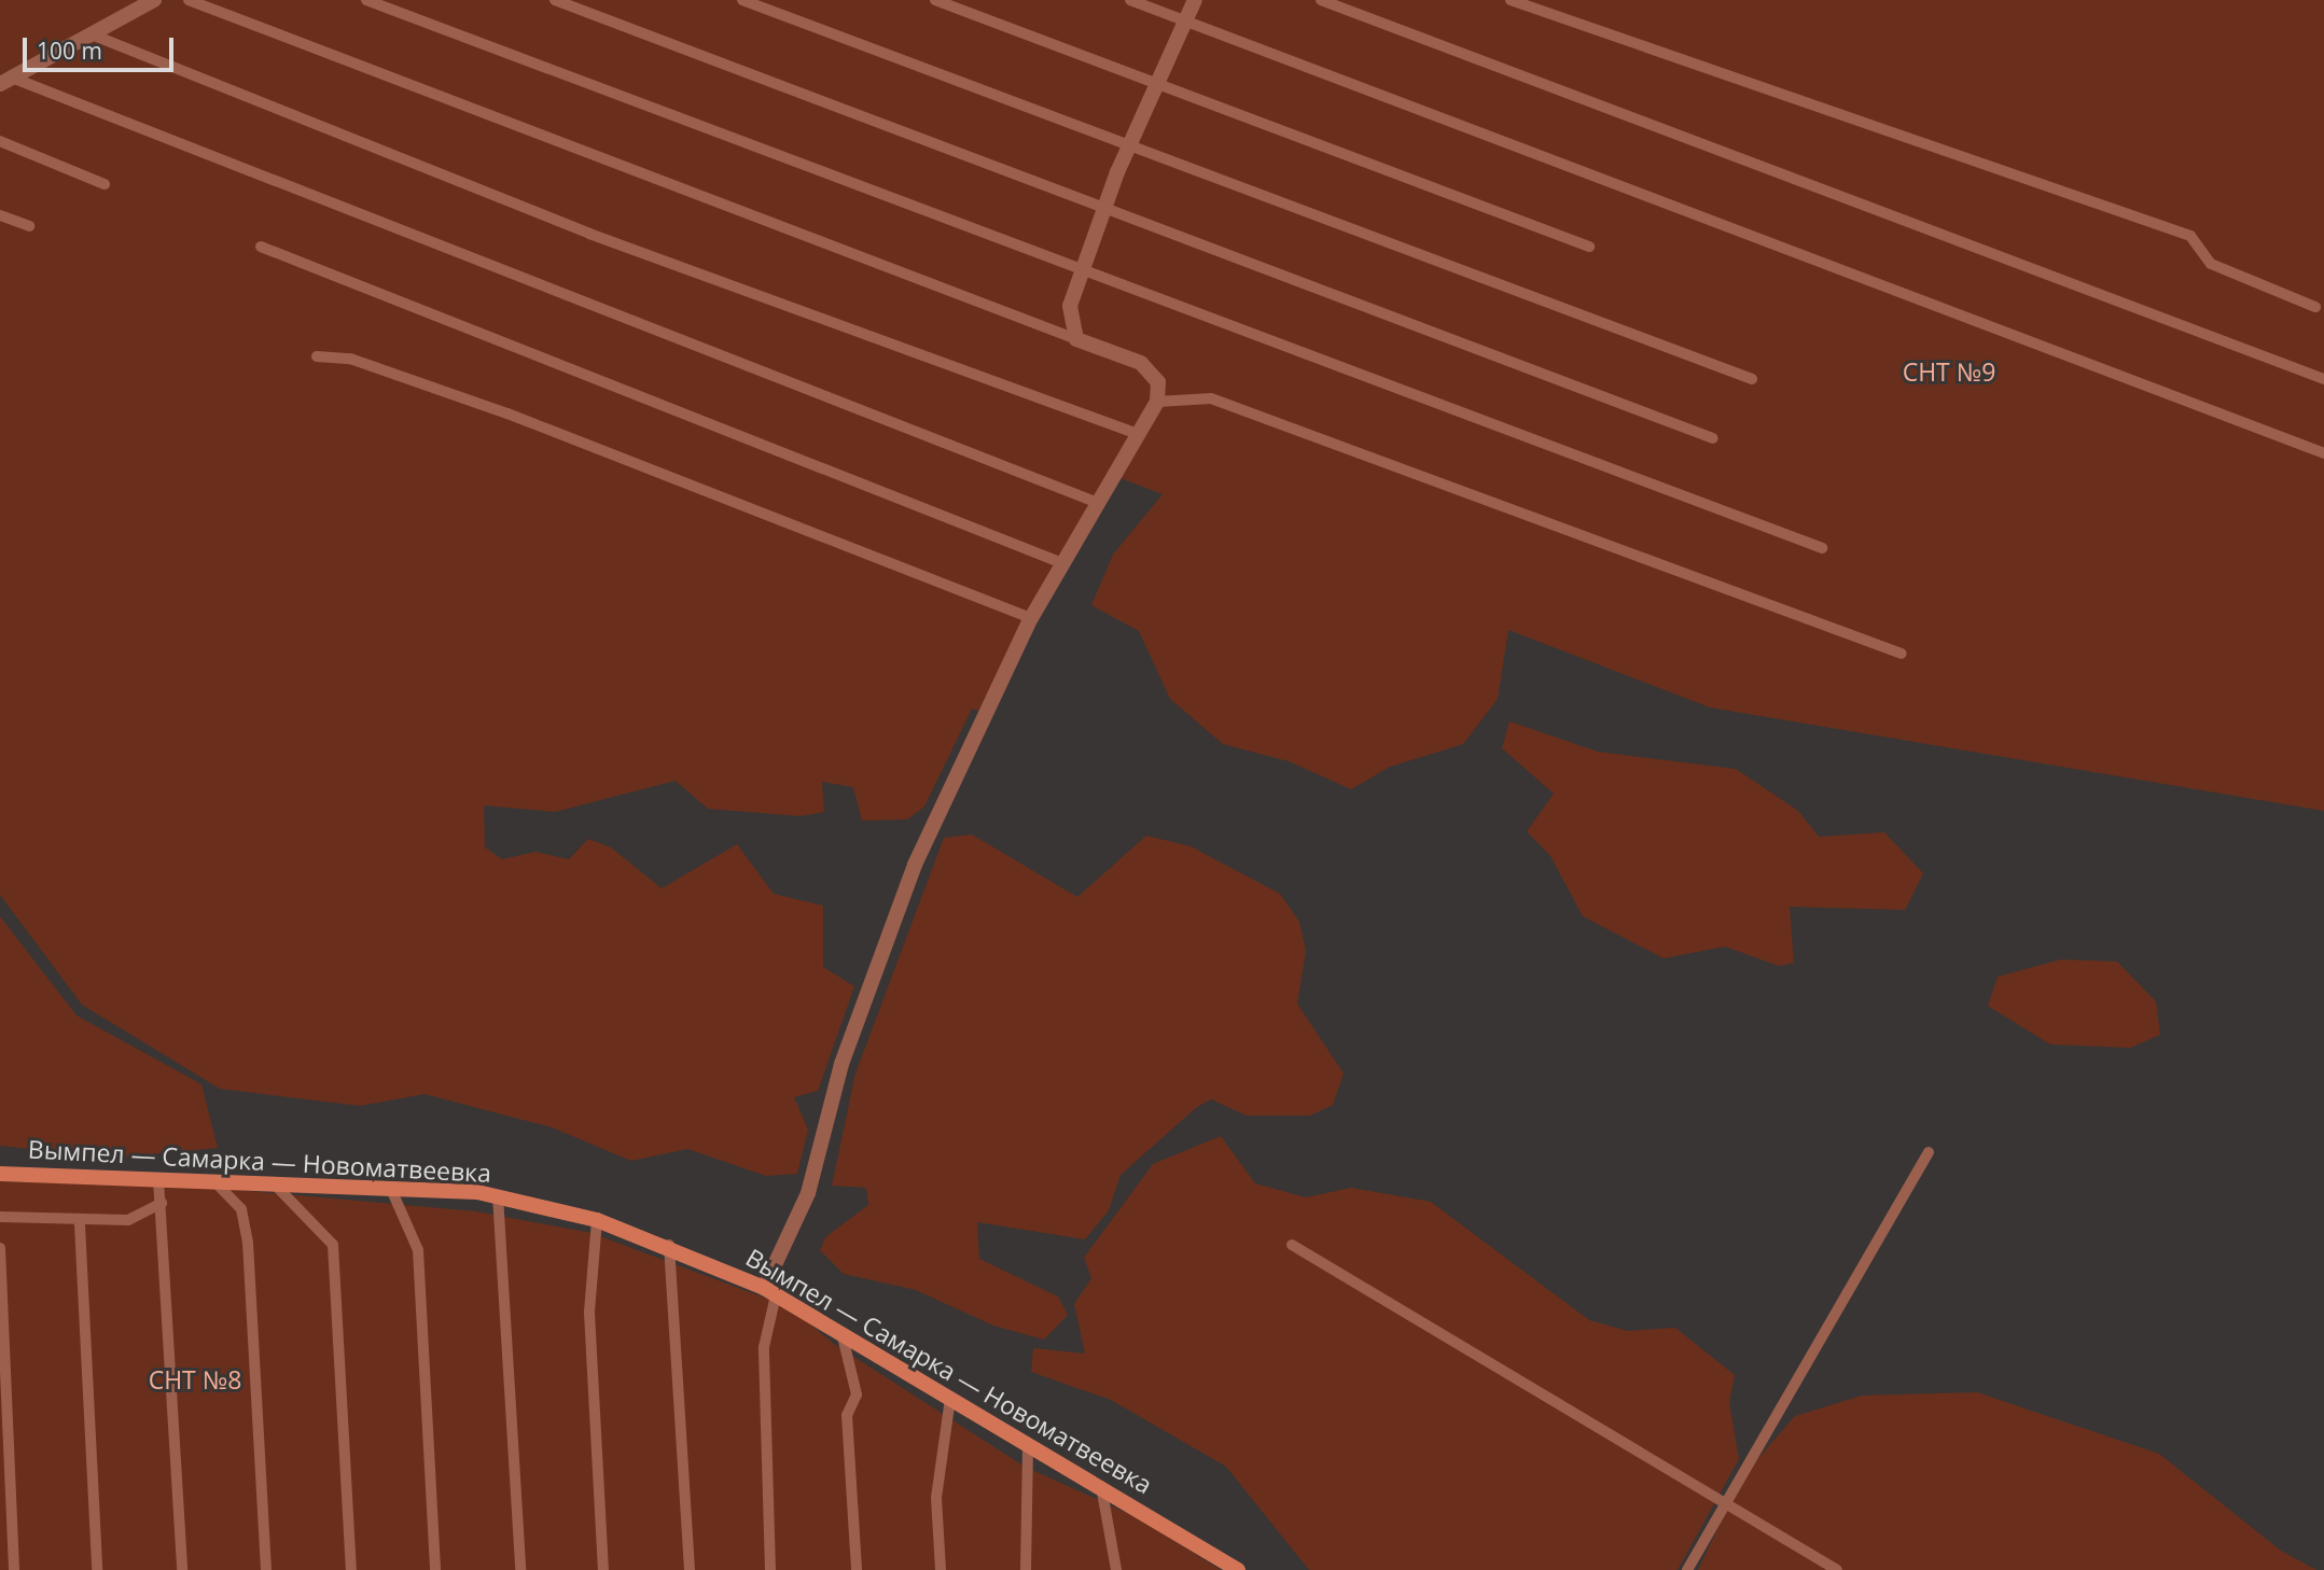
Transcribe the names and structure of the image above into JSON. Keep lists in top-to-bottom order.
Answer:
{
  "streets": {
    "main road": ["Вымпел — Самарка — Новоматвеевка"]
  },
  "parks": ["СНТ №9", "СНТ №8"],
  "scale_bar": "100 m"
}
